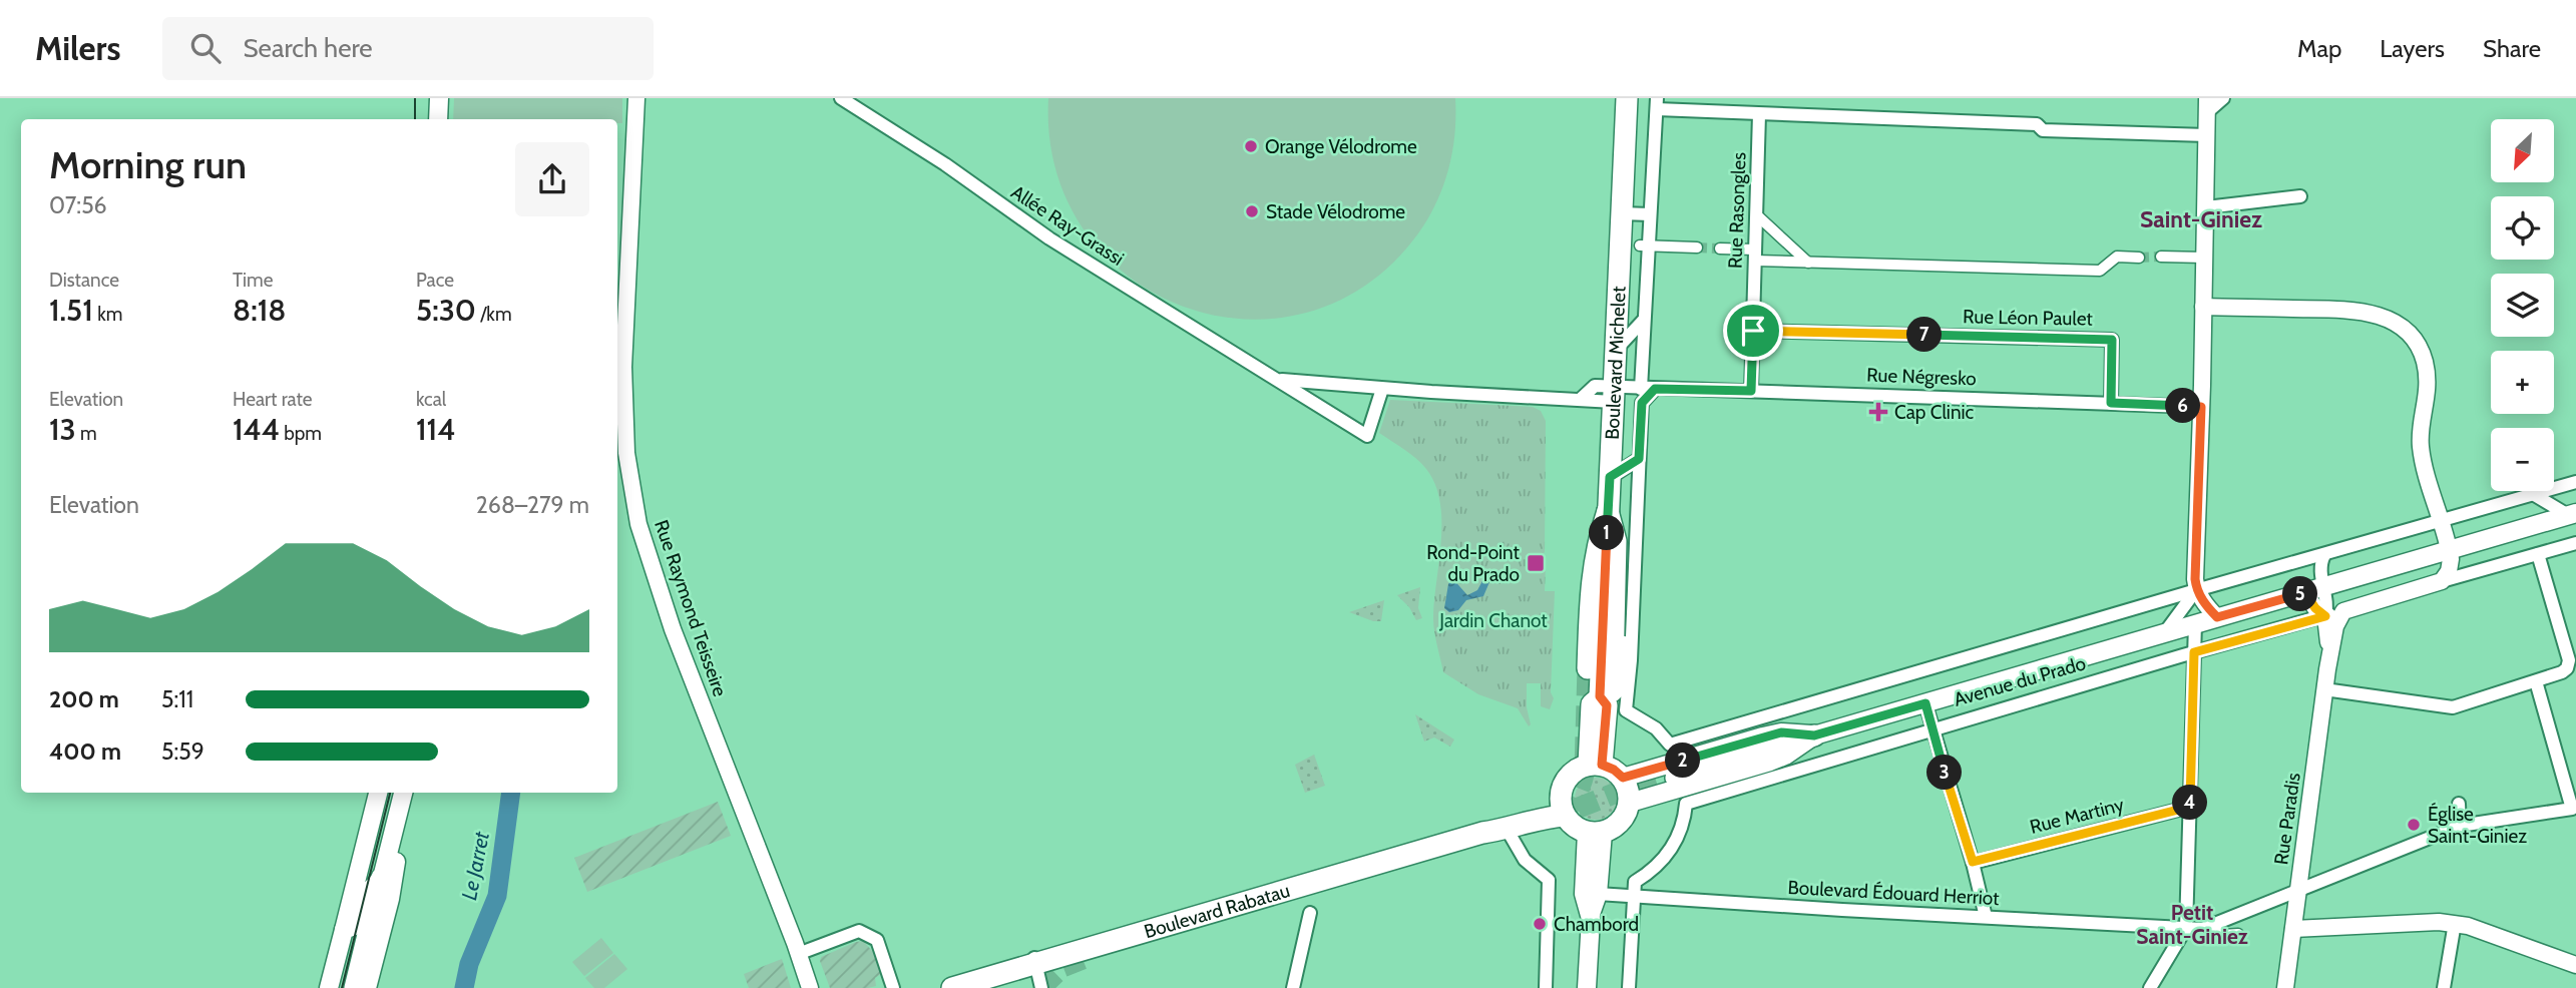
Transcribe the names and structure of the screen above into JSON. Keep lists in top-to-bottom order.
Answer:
{
  "streets": {
    "main road": ["Boulevard Michelet", "Avenue du Prado", "Boulevard Rabatau"],
    "street": [
      "Rue Rasongles",
      "Allée Ray-Grassi",
      "Rue Léon Paulet",
      "Rue Négresko",
      "Rue Raymond Teisseire",
      "Rue Martiny",
      "Rue Paradis",
      "Boulevard Édouard Herriot"
    ]
  },
  "crossings": [
    ["Rue Rasongles", "Rue Léon Paulet"],
    ["Rue Rasongles", "Rue Négresko"],
    ["Allée Ray-Grassi", "Boulevard Michelet"],
    ["Allée Ray-Grassi", "Rue Négresko"],
    ["Rue Léon Paulet", "Rue Négresko"],
    ["Boulevard Michelet", "Rue Négresko"],
    ["Boulevard Michelet", "Avenue du Prado"],
    ["Boulevard Michelet", "Boulevard Rabatau"],
    ["Avenue du Prado", "Rue Paradis"],
    ["Avenue du Prado", "Boulevard Édouard Herriot"],
    ["Avenue du Prado", "Boulevard Rabatau"],
    ["Rue Paradis", "Boulevard Édouard Herriot"]
  ],
  "districts": ["Saint-Giniez", "Petit Saint-Giniez"],
  "water": ["Le Jarret"],
  "parks": ["Jardin Chanot"],
  "places": {
    "other": [
      "Orange Vélodrome",
      "Stade Vélodrome",
      "Église Saint-Giniez",
      "Chambord"
    ],
    "health": ["Cap Clinic"],
    "transit": ["Rond-Point du Prado"]
  },
  "north": "bottom left",
  "page": {
    "header": "Milers",
    "search": "Search here",
    "nav": ["Map", "Layers", "Share"],
    "map_buttons": ["+", "−"],
    "heading": ["Morning run", "07:56"],
    "stats": [
      ["Distance", "1.51 km"],
      ["Time", "8:18"],
      ["Pace", "5:30 /km"],
      ["Elevation", "13 m"],
      ["Heart rate", "144 bpm"],
      ["kcal", "114"]
    ],
    "pins": [
      "7",
      "6",
      "1",
      "5",
      "2",
      "3",
      "4"
    ],
    "chart": ["Elevation", "268–279 m"],
    "list": [
      {
        "name": "200 m",
        "note": "5:11"
      },
      {
        "name": "400 m",
        "note": "5:59"
      }
    ]
  }
}
